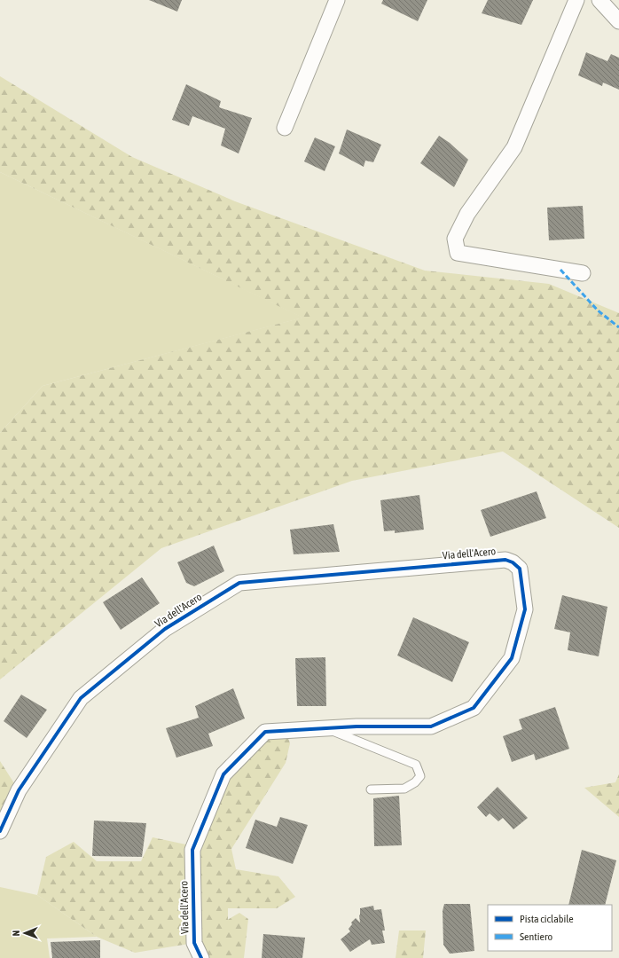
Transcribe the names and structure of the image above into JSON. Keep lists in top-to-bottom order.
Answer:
{
  "streets": {
    "street": ["Via dell'Acero"]
  },
  "legend": ["Pista ciclabile", "Sentiero"],
  "north": "left"
}
